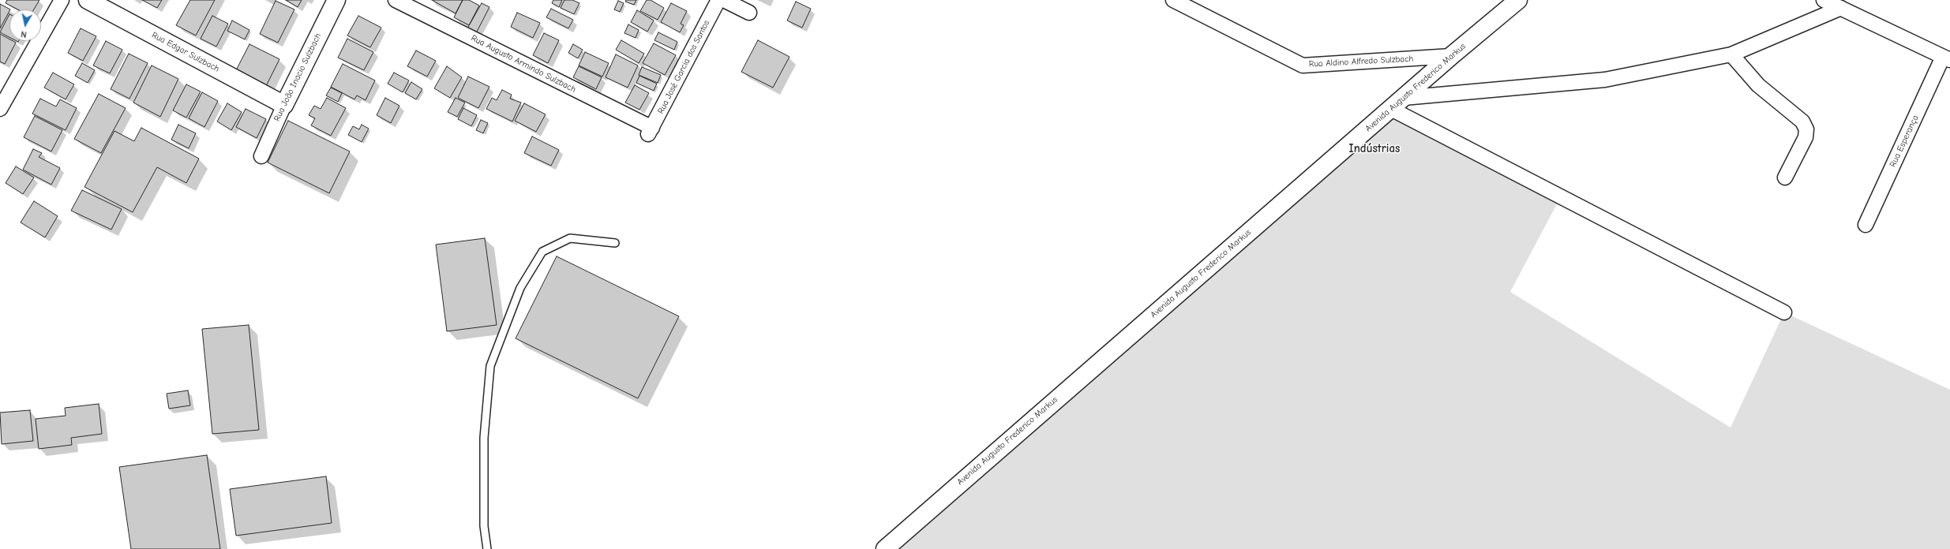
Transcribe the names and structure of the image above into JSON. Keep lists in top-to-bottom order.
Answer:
{
  "streets": {
    "street": [
      "Rua Edgar Sulzbach",
      "Rua Aldino Alfredo Sulzbach",
      "Rua Augusto Armindo Sulzbach",
      "Rua José Garcia dos Santos",
      "Rua João Inacio Sulzbach",
      "Avenida Augusto Frederico Markus",
      "Rua Esperança"
    ]
  },
  "crossings": [
    ["Rua Edgar Sulzbach", "Rua João Inacio Sulzbach"],
    ["Rua Aldino Alfredo Sulzbach", "Avenida Augusto Frederico Markus"],
    ["Rua Augusto Armindo Sulzbach", "Rua José Garcia dos Santos"]
  ],
  "districts": ["Indústrias"],
  "north": "bottom"
}
